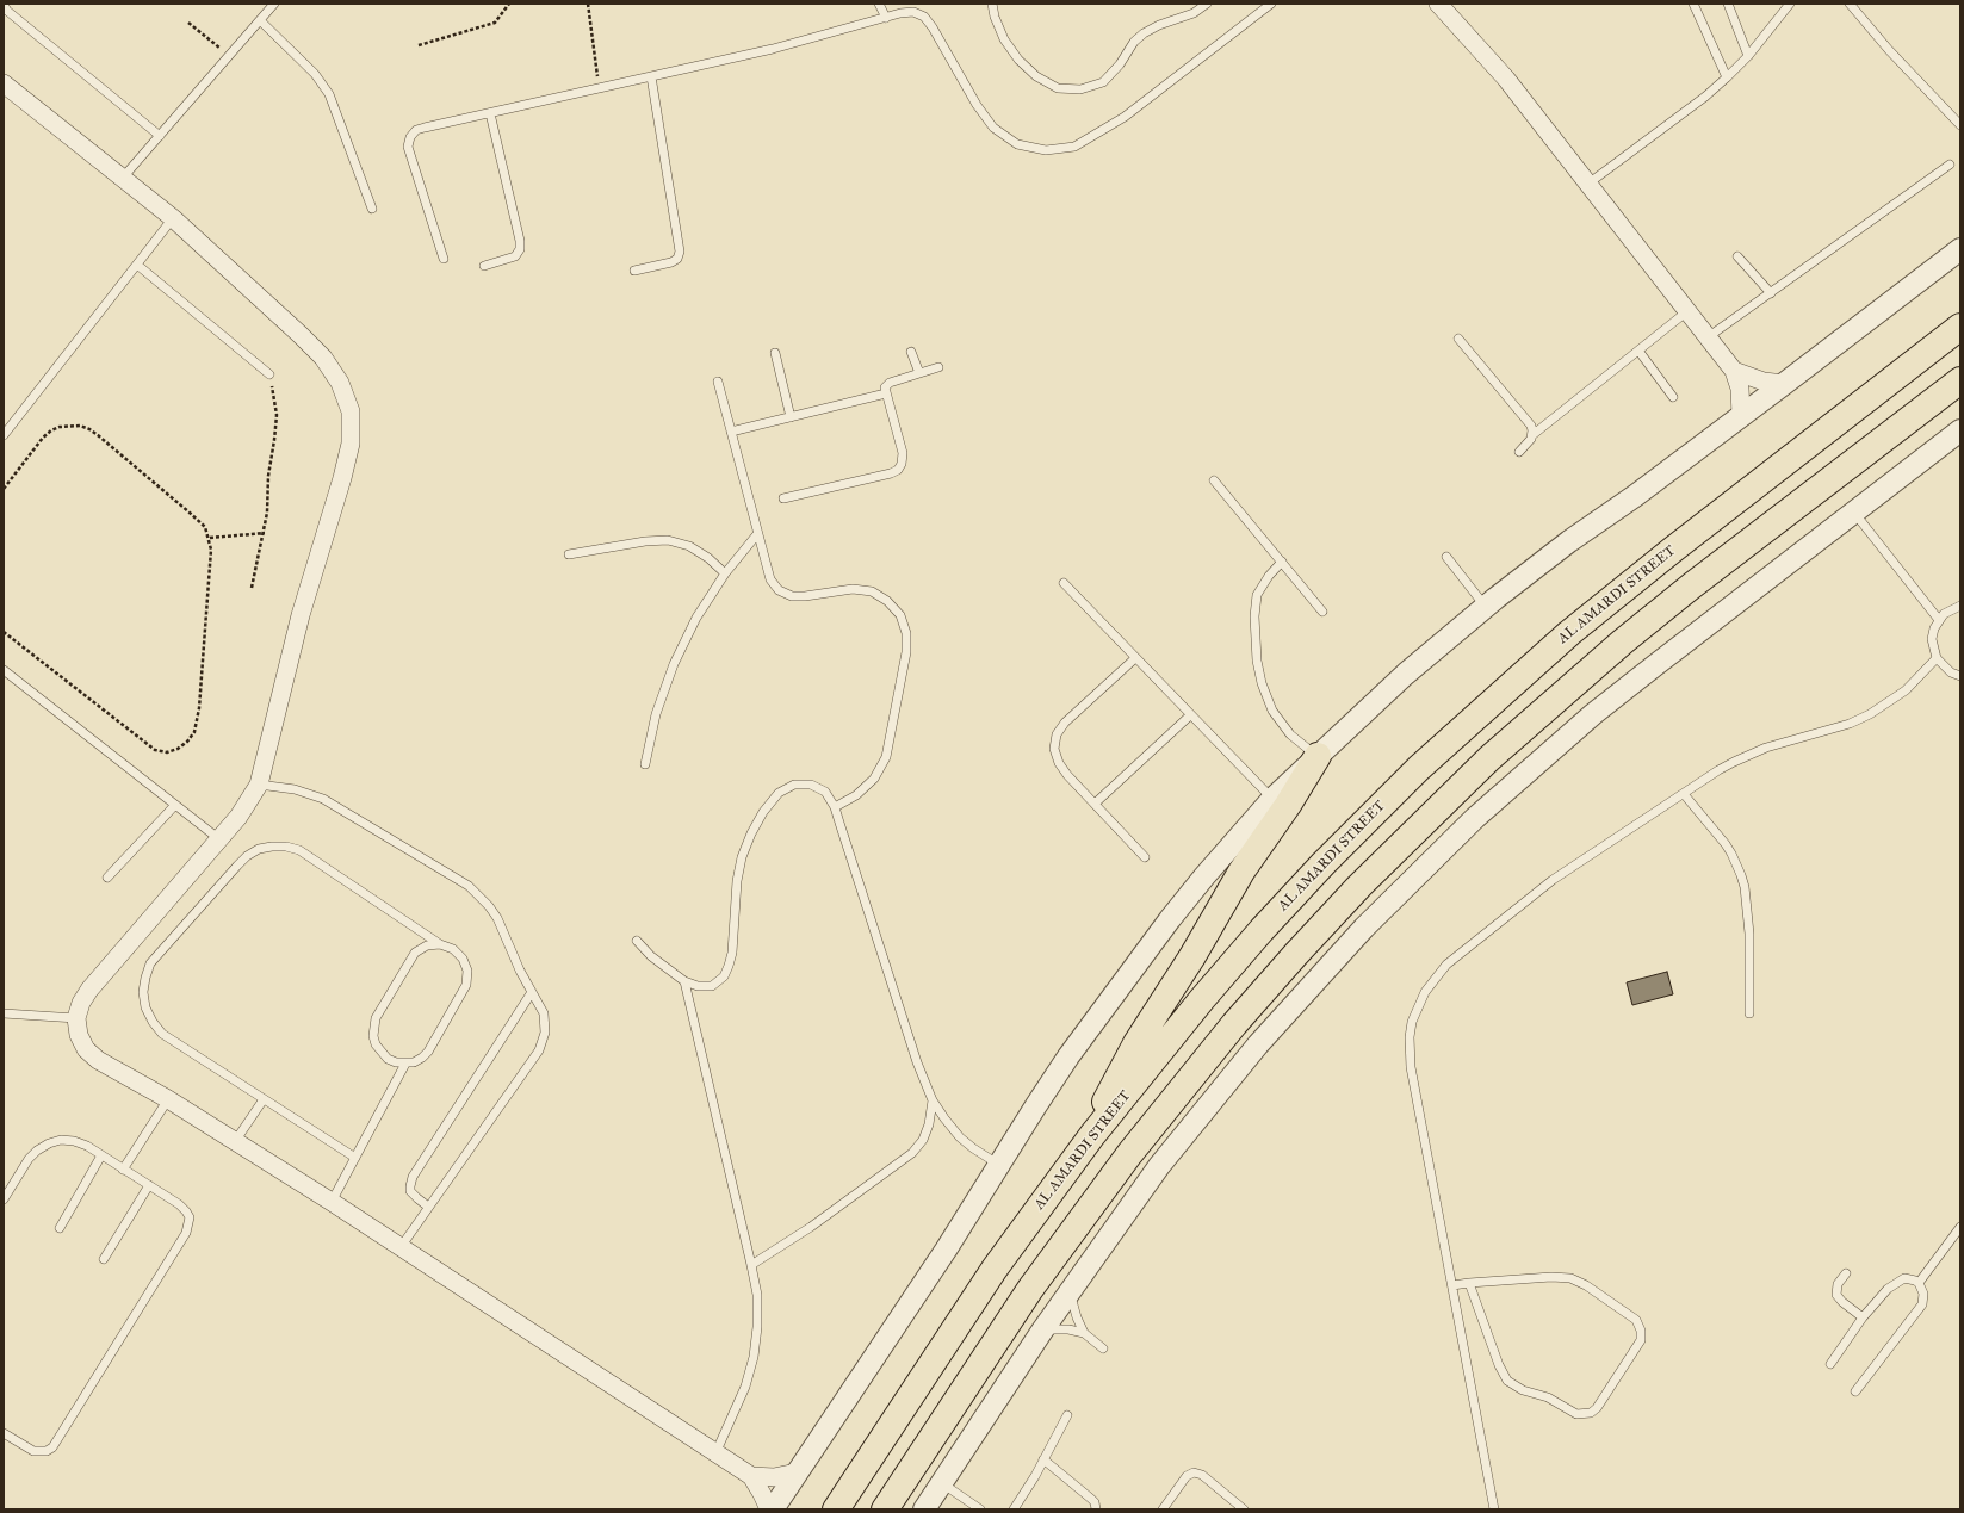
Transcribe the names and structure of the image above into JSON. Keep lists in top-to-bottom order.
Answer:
{
  "streets": {
    "main road": ["AL AMARDI STREET"]
  }
}
